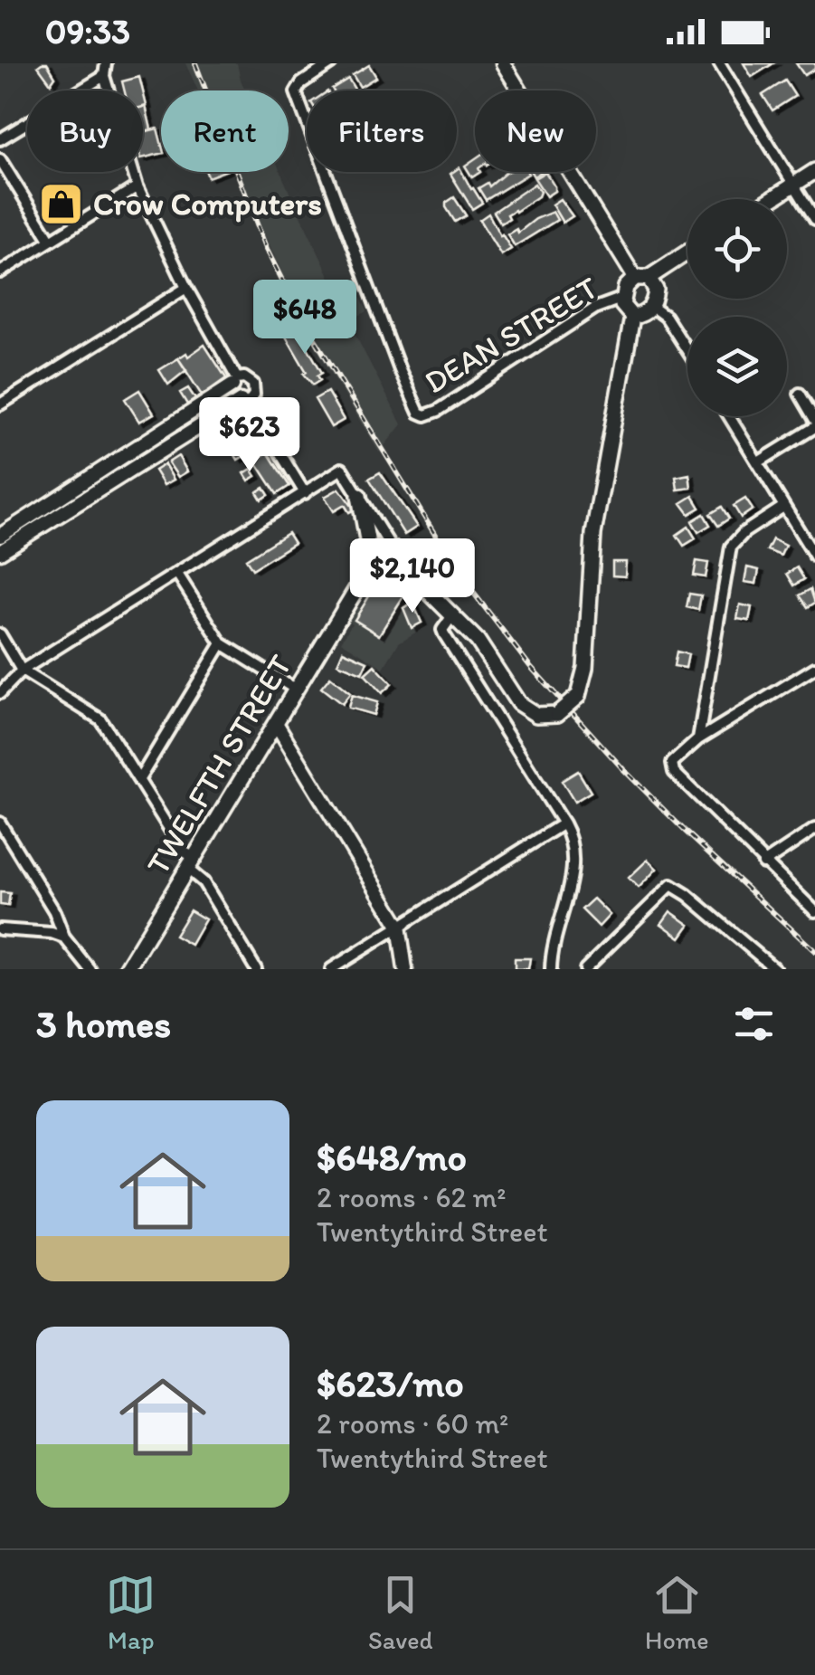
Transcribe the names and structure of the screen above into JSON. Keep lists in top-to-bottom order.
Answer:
{
  "streets": {
    "main road": ["TWELFTH STREET"],
    "street": ["DEAN STREET"]
  },
  "places": {
    "shop": ["Crow Computers"]
  },
  "page": {
    "status": "09:33",
    "chip": [
      "Buy",
      "Rent",
      "Filters",
      "New"
    ],
    "price": ["$648", "$623", "$2,140"],
    "heading": "3 homes",
    "list": [
      {
        "name": "$648/mo",
        "note": "2 rooms · 62 m² · Twentythird Street"
      },
      {
        "name": "$623/mo",
        "note": "2 rooms · 60 m² · Twentythird Street"
      }
    ],
    "tabs": ["Map", "Saved", "Home"]
  }
}
